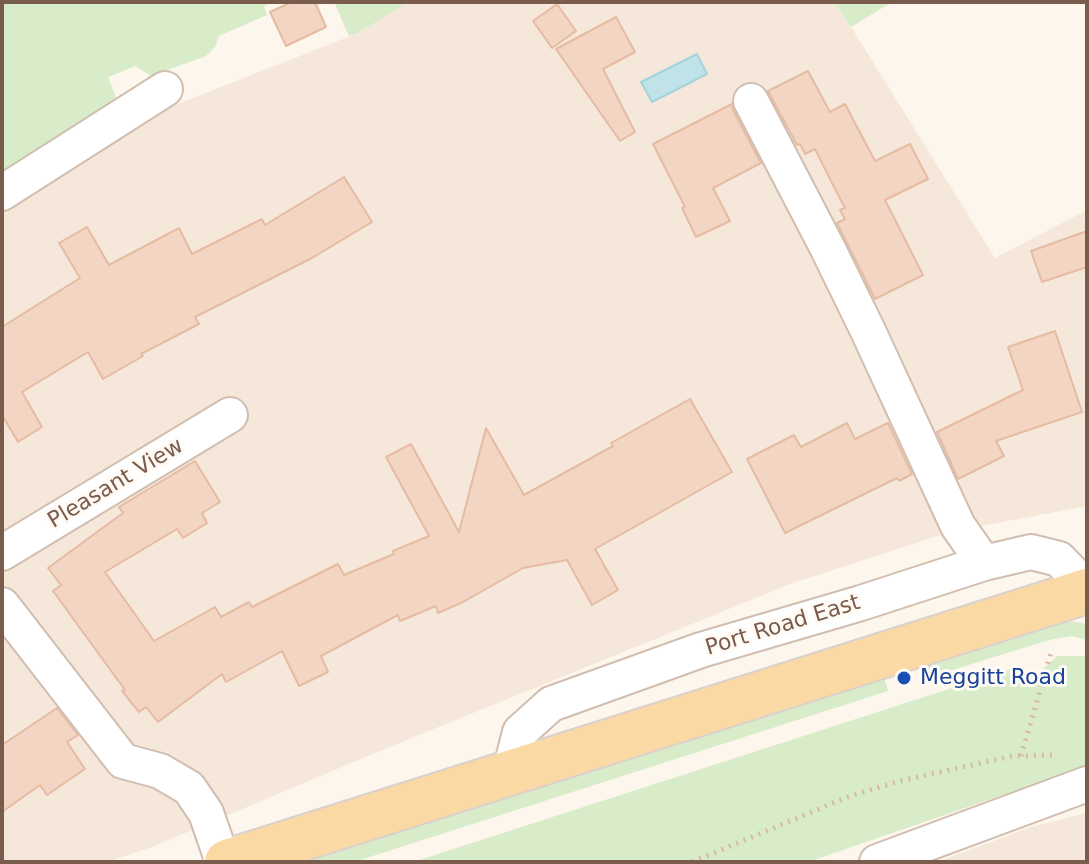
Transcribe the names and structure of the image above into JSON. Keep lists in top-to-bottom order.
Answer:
{
  "streets": {
    "main road": ["Port Road East"],
    "street": ["Pleasant View"]
  },
  "places": ["Meggitt Road"]
}
